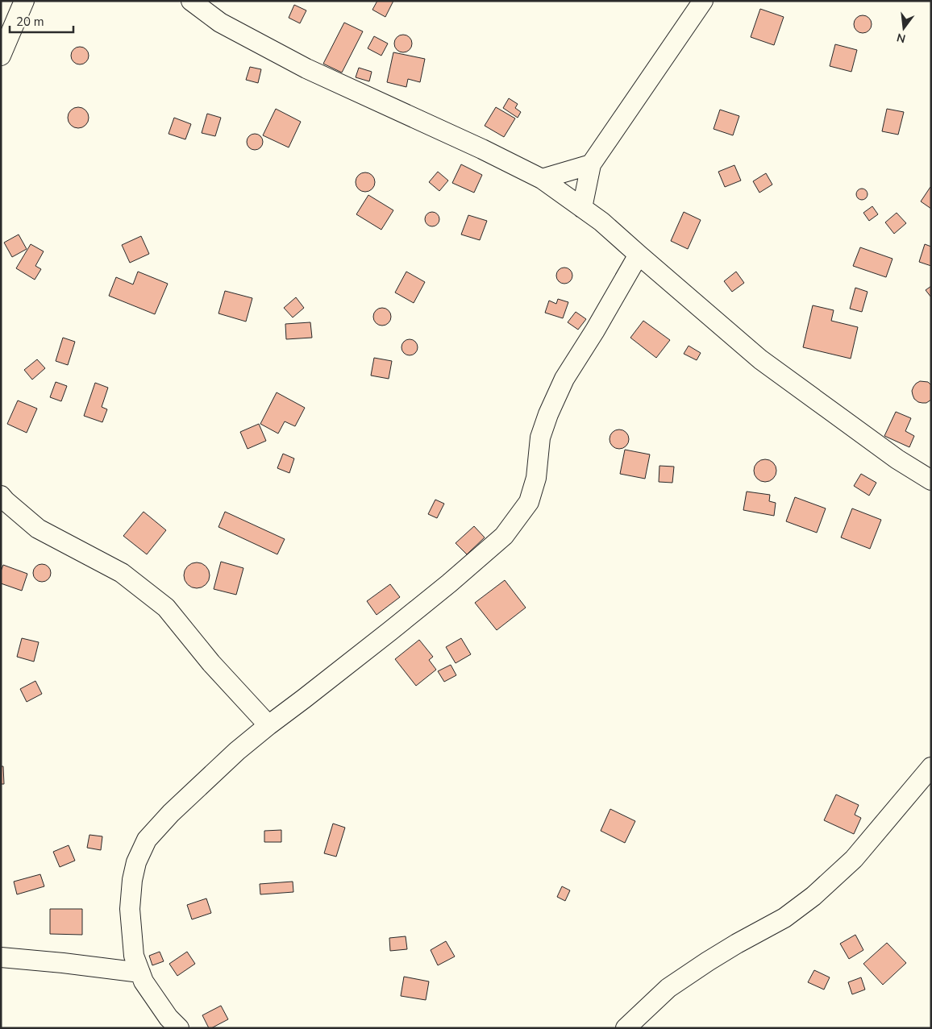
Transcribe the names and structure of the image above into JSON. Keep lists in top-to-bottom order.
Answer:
{
  "scale_bar": "20 m",
  "north": "bottom"
}
